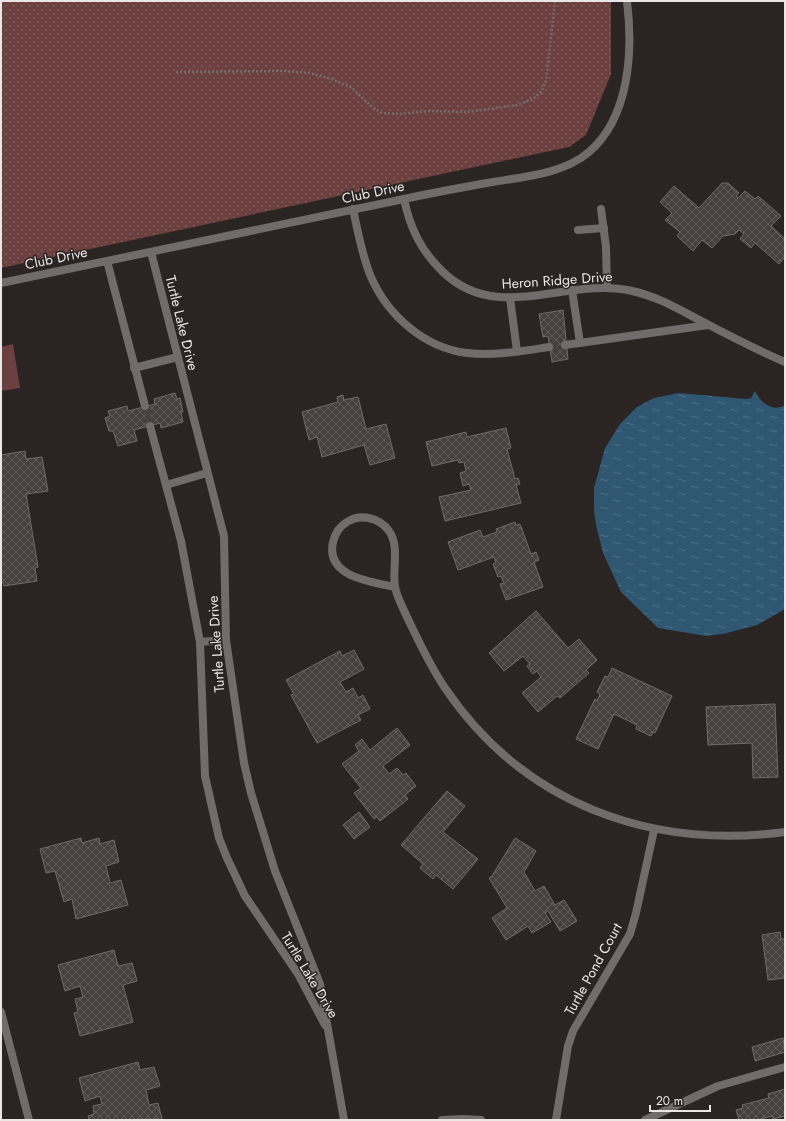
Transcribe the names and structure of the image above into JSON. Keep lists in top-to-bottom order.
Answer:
{
  "streets": {
    "street": [
      "Club Drive",
      "Heron Ridge Drive",
      "Turtle Lake Drive",
      "Turtle Pond Court"
    ]
  },
  "crossings": [
    ["Club Drive", "Heron Ridge Drive"],
    ["Club Drive", "Turtle Lake Drive"]
  ],
  "scale_bar": "20 m"
}
